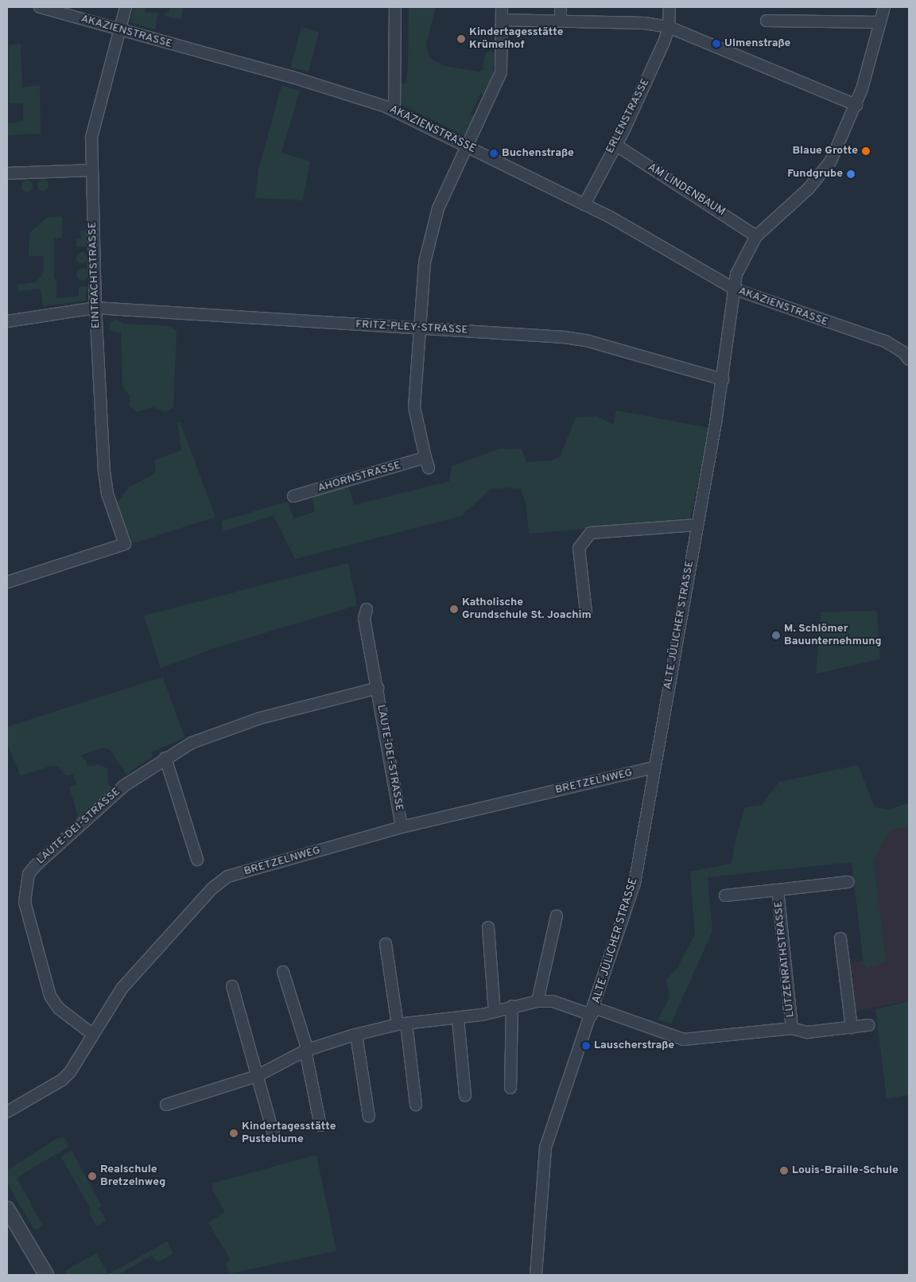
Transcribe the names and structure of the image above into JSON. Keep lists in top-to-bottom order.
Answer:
{
  "streets": {
    "street": [
      "AKAZIENSTRASSE",
      "ERLENSTRASSE",
      "AM LINDENBAUM",
      "EINTRACHTSTRASSE",
      "FRITZ-PLEY-STRASSE",
      "AHORNSTRASSE",
      "ALTE JÜLICHER STRASSE",
      "LAUTE-DEI-STRASSE",
      "BRETZELNWEG",
      "LÜTZENRATHSTRASSE"
    ]
  },
  "crossings": [
    ["AKAZIENSTRASSE", "ERLENSTRASSE"],
    ["AKAZIENSTRASSE", "EINTRACHTSTRASSE"],
    ["AKAZIENSTRASSE", "AHORNSTRASSE"],
    ["AKAZIENSTRASSE", "ALTE JÜLICHER STRASSE"],
    ["ERLENSTRASSE", "AM LINDENBAUM"],
    ["AM LINDENBAUM", "ALTE JÜLICHER STRASSE"],
    ["EINTRACHTSTRASSE", "FRITZ-PLEY-STRASSE"],
    ["FRITZ-PLEY-STRASSE", "AHORNSTRASSE"],
    ["FRITZ-PLEY-STRASSE", "ALTE JÜLICHER STRASSE"],
    ["ALTE JÜLICHER STRASSE", "BRETZELNWEG"],
    ["ALTE JÜLICHER STRASSE", "LÜTZENRATHSTRASSE"],
    ["LAUTE-DEI-STRASSE", "BRETZELNWEG"]
  ],
  "places": [
    "Kindertagesstätte Krümelhof",
    "Ulmenstraße",
    "Blaue Grotte",
    "Buchenstraße",
    "Fundgrube",
    "Katholische Grundschule St. Joachim",
    "M. Schlömer Bauunternehmung",
    "Lauscherstraße",
    "Kindertagesstätte Pusteblume",
    "Louis-Braille-Schule",
    "Realschule Bretzelnweg"
  ]
}
